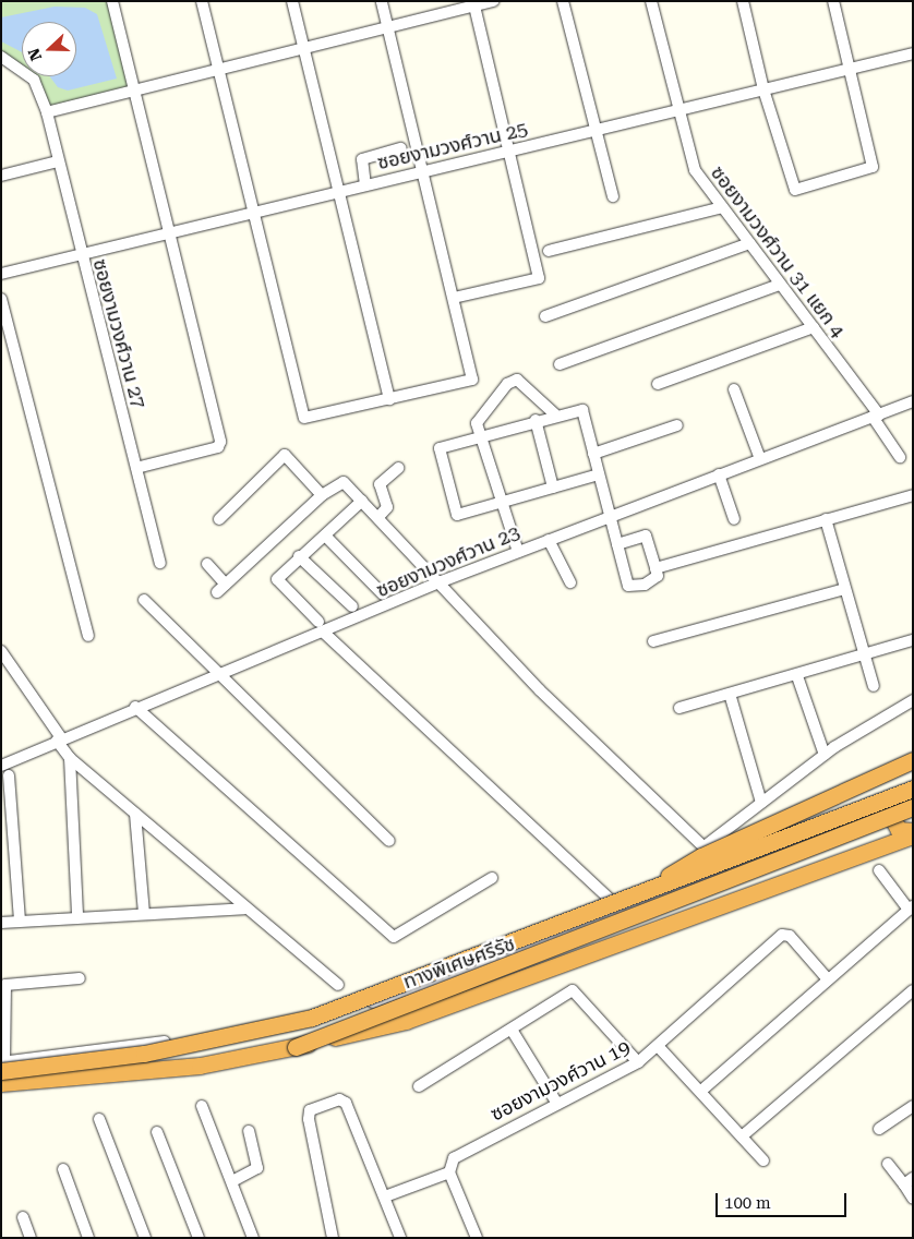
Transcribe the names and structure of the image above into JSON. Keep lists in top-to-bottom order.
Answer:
{
  "streets": {
    "highway": ["ทางพิเศษศรีรัช"],
    "street": [
      "ซอยงามวงศ์วาน 25",
      "ซอยงามวงศ์วาน 31 แยก 4",
      "ซอยงามวงศ์วาน 27",
      "ซอยงามวงศ์วาน 23",
      "ซอยงามวงศ์วาน 19"
    ]
  },
  "crossings": [
    ["ซอยงามวงศ์วาน 25", "ซอยงามวงศ์วาน 31 แยก 4"],
    ["ซอยงามวงศ์วาน 25", "ซอยงามวงศ์วาน 27"],
    ["ซอยงามวงศ์วาน 31 แยก 4", "ซอยงามวงศ์วาน 23"]
  ],
  "scale_bar": "100 m",
  "north": "left"
}
